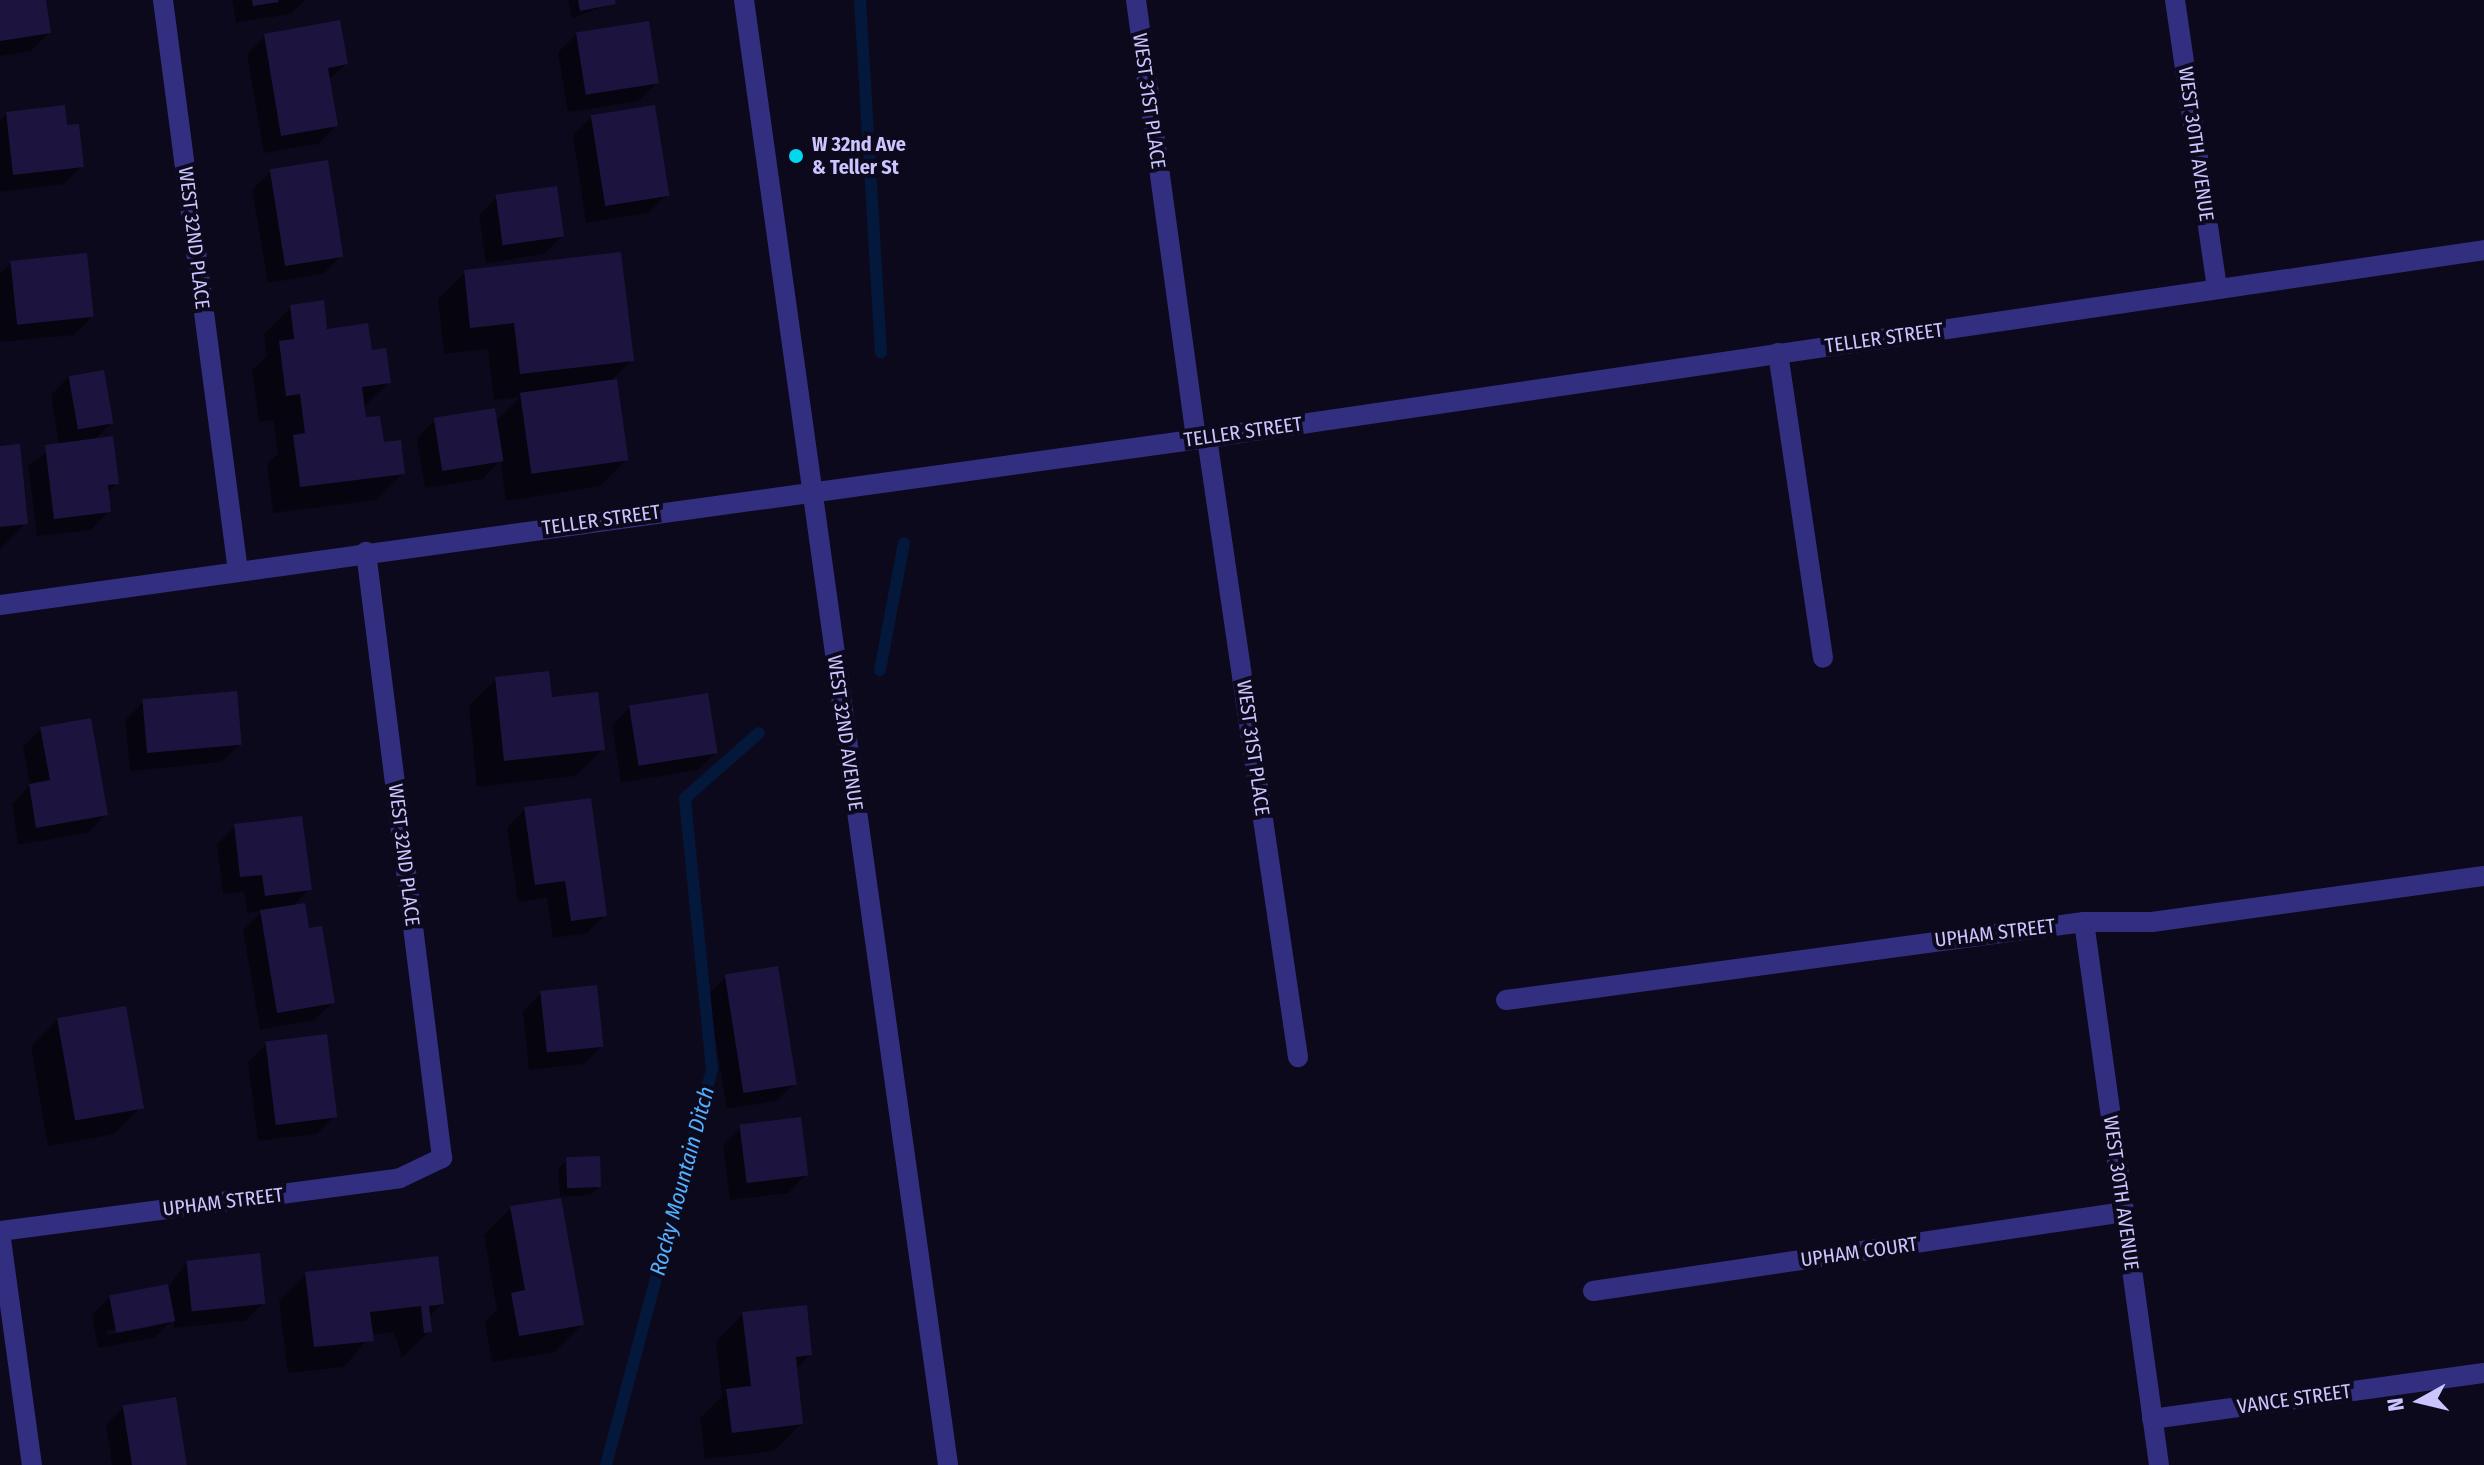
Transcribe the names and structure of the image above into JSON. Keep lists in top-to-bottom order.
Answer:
{
  "streets": {
    "street": [
      "WEST 31ST PLACE",
      "WEST 30TH AVENUE",
      "WEST 32ND PLACE",
      "TELLER STREET",
      "WEST 32ND AVENUE",
      "UPHAM STREET",
      "UPHAM COURT",
      "VANCE STREET"
    ]
  },
  "crossings": [
    ["WEST 31ST PLACE", "TELLER STREET"],
    ["WEST 30TH AVENUE", "TELLER STREET"],
    ["WEST 30TH AVENUE", "UPHAM STREET"],
    ["WEST 30TH AVENUE", "UPHAM COURT"],
    ["WEST 30TH AVENUE", "VANCE STREET"],
    ["WEST 32ND PLACE", "TELLER STREET"],
    ["WEST 32ND PLACE", "UPHAM STREET"],
    ["TELLER STREET", "WEST 32ND AVENUE"]
  ],
  "water": ["Rocky Mountain Ditch"],
  "places": ["W 32nd Ave & Teller St"],
  "north": "left"
}
